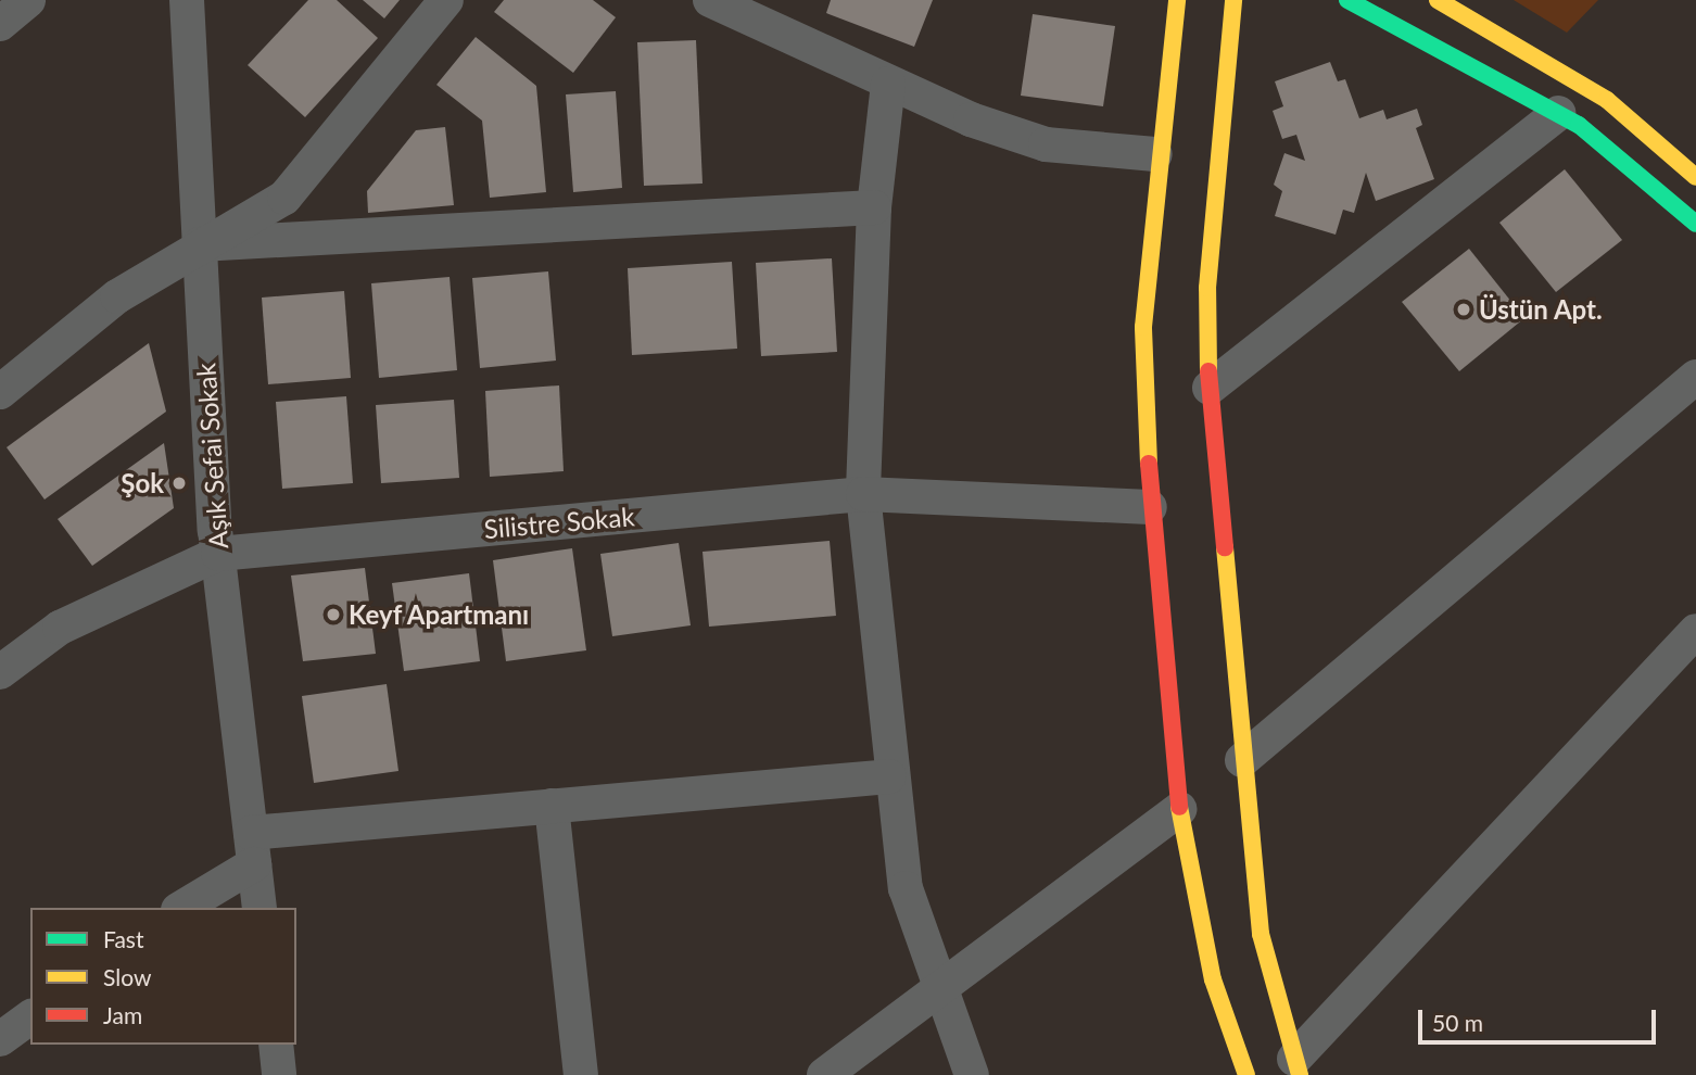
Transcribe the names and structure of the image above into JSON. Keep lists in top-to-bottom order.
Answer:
{
  "streets": {
    "street": ["Aşık Sefai Sokak", "Silistre Sokak"]
  },
  "crossings": [
    ["Aşık Sefai Sokak", "Silistre Sokak"]
  ],
  "places": ["Üstün Apt.", "Şok", "Keyf Apartmanı"],
  "legend": ["Fast", "Slow", "Jam"],
  "scale_bar": "50 m"
}
